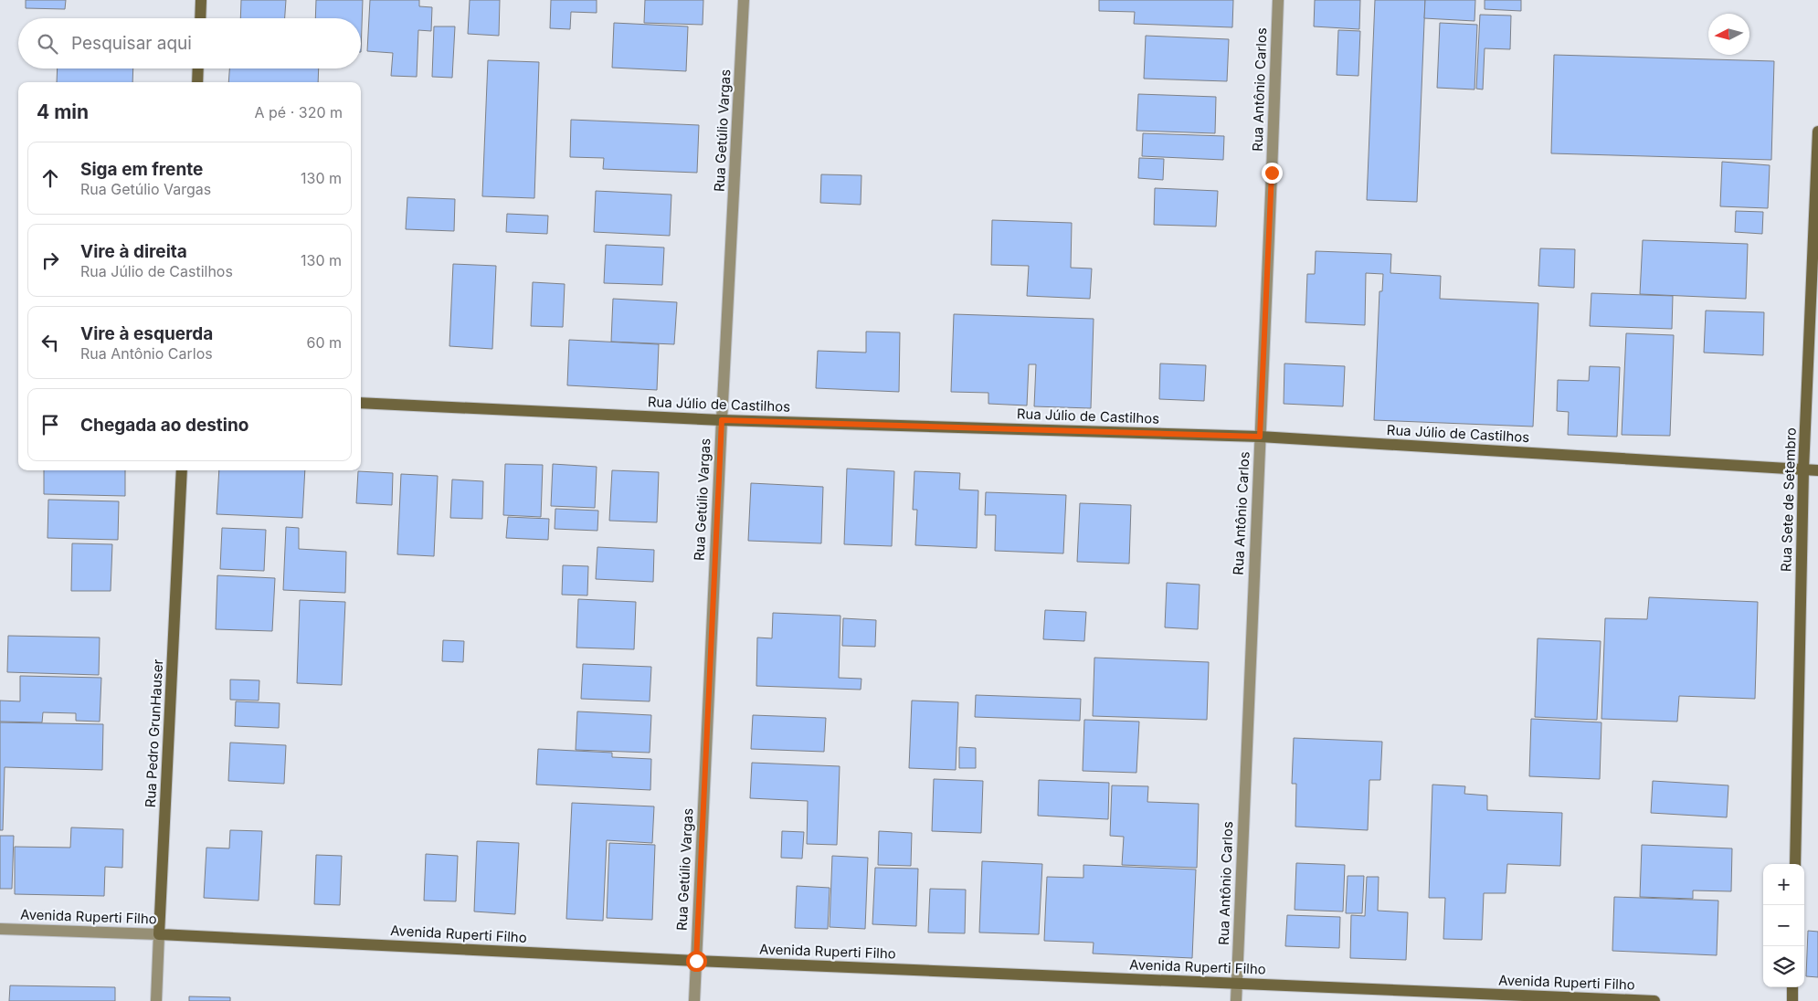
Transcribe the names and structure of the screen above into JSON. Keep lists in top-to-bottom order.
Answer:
{
  "streets": {
    "street": [
      "Rua Antônio Carlos",
      "Rua Getúlio Vargas",
      "Rua Júlio de Castilhos",
      "Rua Sete de Setembro",
      "Rua Pedro GrunHauser",
      "Avenida Ruperti Filho"
    ]
  },
  "crossings": [
    ["Rua Antônio Carlos", "Rua Júlio de Castilhos"],
    ["Rua Antônio Carlos", "Avenida Ruperti Filho"],
    ["Rua Getúlio Vargas", "Rua Júlio de Castilhos"],
    ["Rua Getúlio Vargas", "Avenida Ruperti Filho"],
    ["Rua Júlio de Castilhos", "Rua Sete de Setembro"],
    ["Rua Pedro GrunHauser", "Avenida Ruperti Filho"]
  ],
  "north": "left",
  "page": {
    "search": "Pesquisar aqui",
    "heading": ["4 min", "A pé · 320 m"],
    "list": [
      ["Siga em frente", "Rua Getúlio Vargas", "130 m"],
      ["Vire à direita", "Rua Júlio de Castilhos", "130 m"],
      ["Vire à esquerda", "Rua Antônio Carlos", "60 m"],
      "Chegada ao destino"
    ],
    "map_buttons": ["+", "−"]
  }
}
